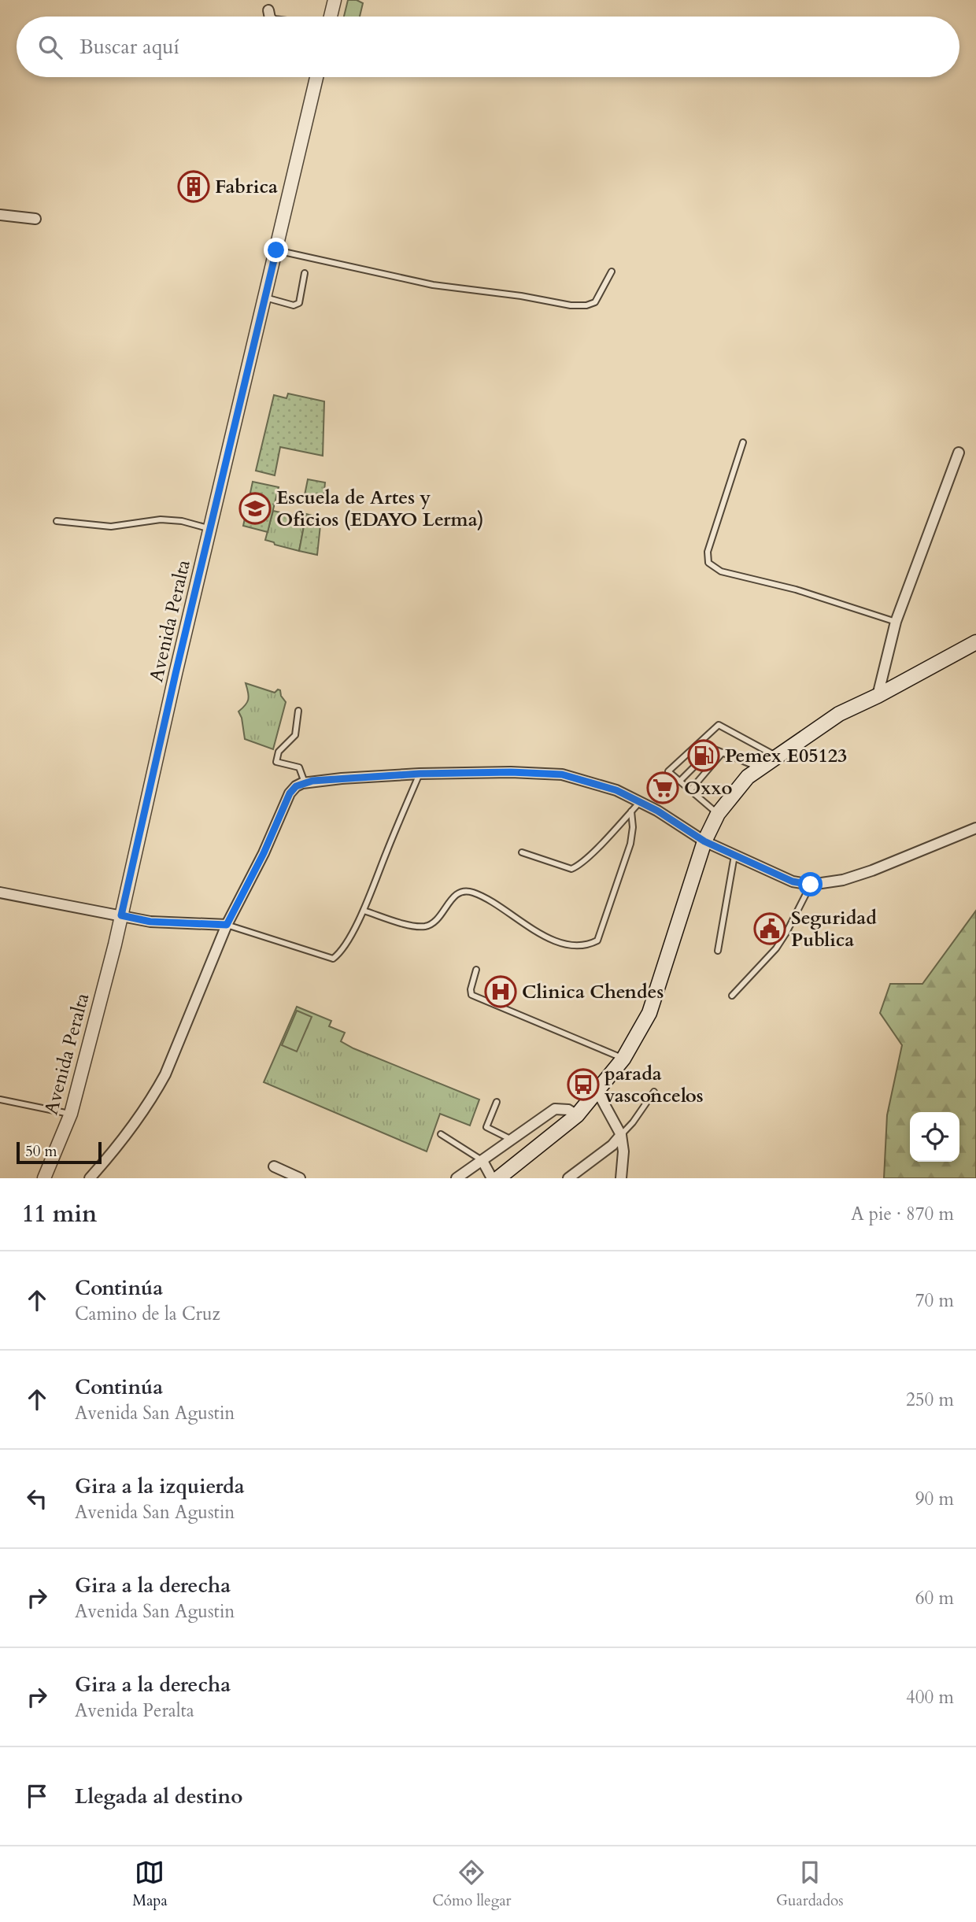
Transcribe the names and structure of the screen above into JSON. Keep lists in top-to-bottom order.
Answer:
{
  "streets": {
    "street": ["Avenida Peralta"]
  },
  "places": {
    "building": ["Fabrica"],
    "school or university": ["Escuela de Artes y Oficios (EDAYO Lerma)"],
    "fuel station": ["Pemex E05123"],
    "supermarket": ["Oxxo"],
    "public building": ["Seguridad Publica"],
    "hospital": ["Clinica Chendes"],
    "bus stop": ["parada vasconcelos"]
  },
  "scale_bar": "50 m",
  "page": {
    "search": "Buscar aquí",
    "scale": "50 m",
    "heading": ["11 min", "A pie · 870 m"],
    "list": [
      ["Continúa", "Camino de la Cruz", "70 m"],
      ["Continúa", "Avenida San Agustin", "250 m"],
      ["Gira a la izquierda", "Avenida San Agustin", "90 m"],
      ["Gira a la derecha", "Avenida San Agustin", "60 m"],
      ["Gira a la derecha", "Avenida Peralta", "400 m"],
      "Llegada al destino"
    ],
    "nav": ["Mapa", "Cómo llegar", "Guardados"]
  }
}
